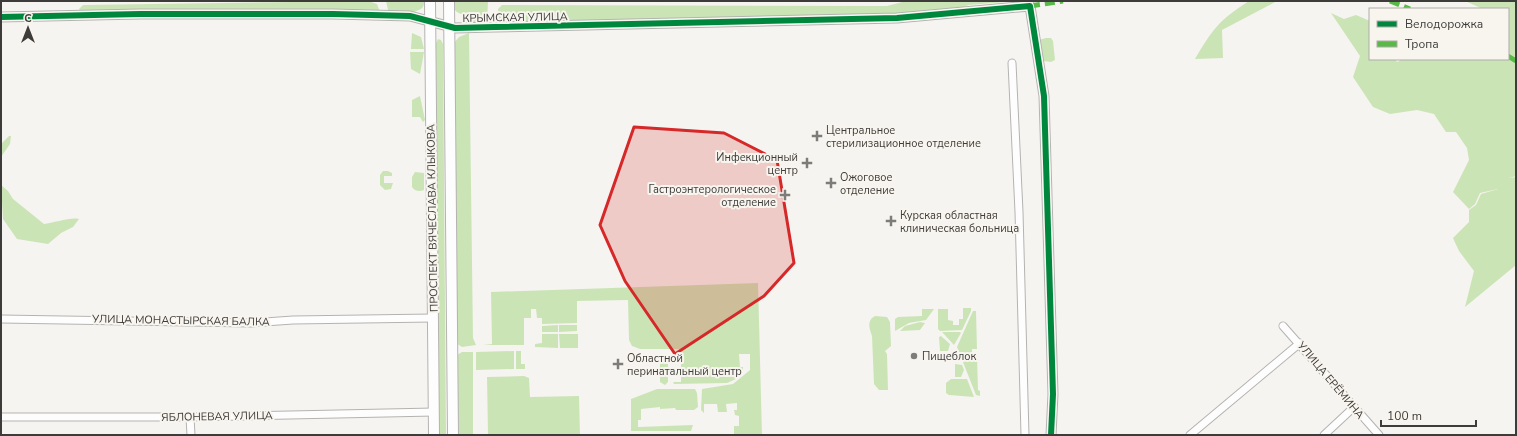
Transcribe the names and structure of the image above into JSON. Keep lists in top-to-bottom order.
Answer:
{
  "streets": {
    "main road": ["ПРОСПЕКТ ВЯЧЕСЛАВА КЛЫКОВА"],
    "street": [
      "КРЫМСКАЯ УЛИЦА",
      "УЛИЦА МОНАСТЫРСКАЯ БАЛКА",
      "УЛИЦА ЕРЁМИНА",
      "ЯБЛОНЕВАЯ УЛИЦА"
    ]
  },
  "crossings": [
    ["КРЫМСКАЯ УЛИЦА", "ПРОСПЕКТ ВЯЧЕСЛАВА КЛЫКОВА"],
    ["ПРОСПЕКТ ВЯЧЕСЛАВА КЛЫКОВА", "УЛИЦА МОНАСТЫРСКАЯ БАЛКА"],
    ["ПРОСПЕКТ ВЯЧЕСЛАВА КЛЫКОВА", "ЯБЛОНЕВАЯ УЛИЦА"]
  ],
  "places": {
    "health": [
      "Центральное стерилизационное отделение",
      "Инфекционный центр",
      "Ожоговое отделение",
      "Гастроэнтерологическое отделение",
      "Курская областная клиническая больница",
      "Областной перинатальный центр"
    ],
    "other": ["Пищеблок"]
  },
  "legend": ["Велодорожка", "Тропа"],
  "scale_bar": "100 m",
  "north": "top"
}
